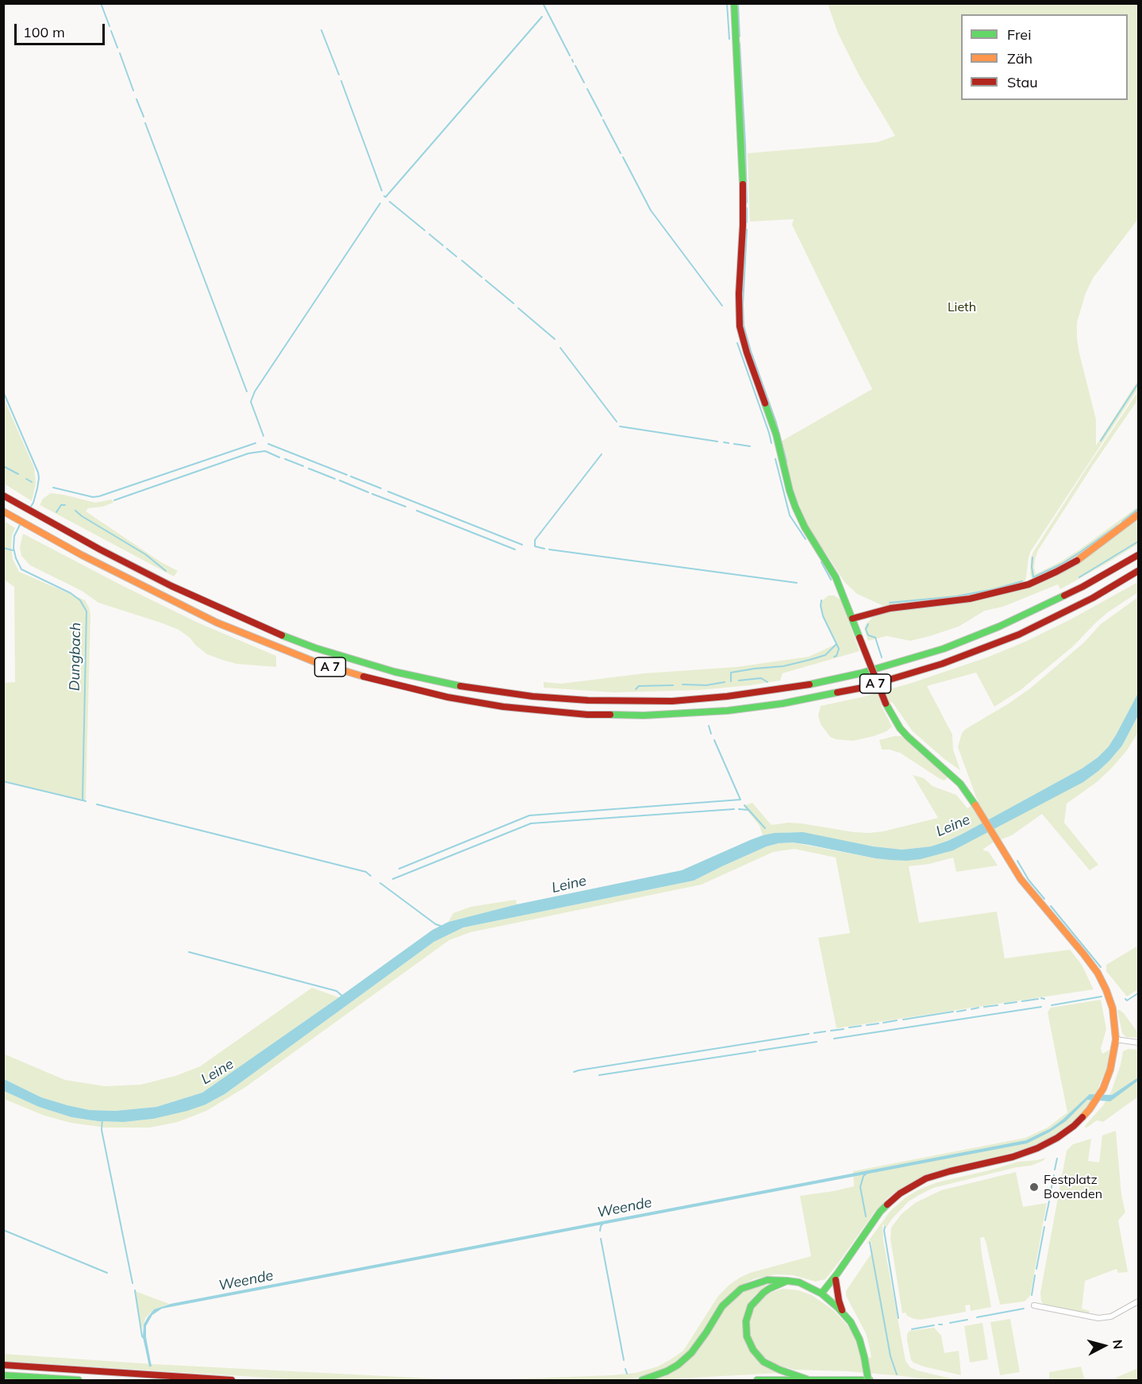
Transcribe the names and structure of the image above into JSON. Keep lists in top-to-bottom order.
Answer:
{
  "streets": {
    "main road": ["A 7"]
  },
  "water": ["Dungbach", "Leine", "Weende"],
  "parks": ["Lieth"],
  "places": ["Festplatz Bovenden"],
  "legend": ["Frei", "Zäh", "Stau"],
  "scale_bar": "100 m",
  "north": "right"
}
